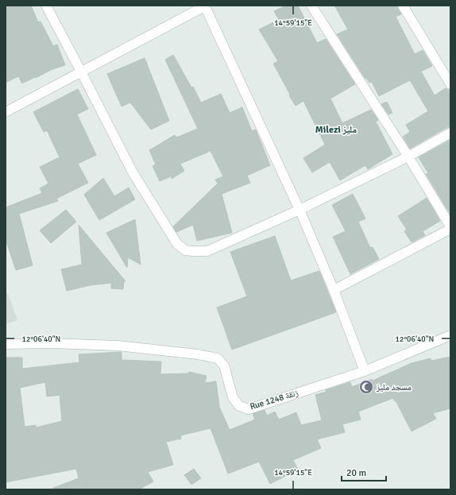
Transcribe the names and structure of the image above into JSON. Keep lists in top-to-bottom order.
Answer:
{
  "streets": {
    "street": ["Rue 1248 زنقة"]
  },
  "districts": ["Milezi مليز"],
  "places": {
    "mosque": ["مسجد مليز"]
  },
  "scale_bar": "20 m",
  "coordinates": ["14°59'15\"E", "12°06'40\"N"]
}
